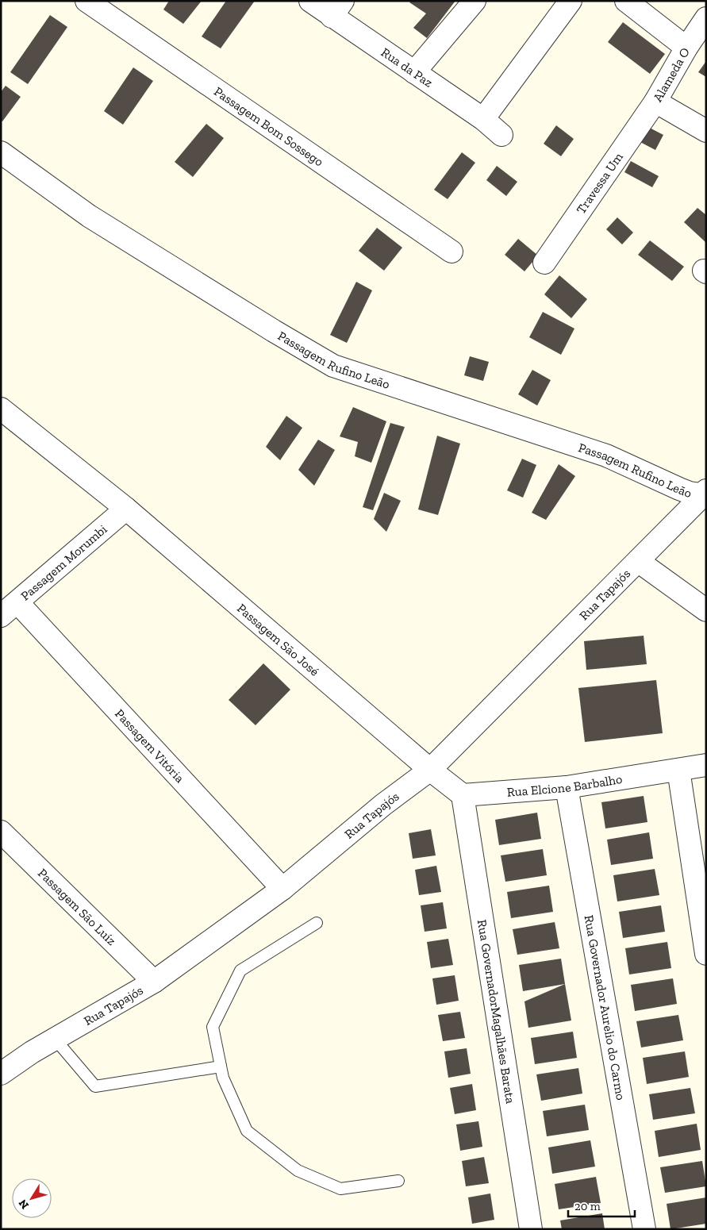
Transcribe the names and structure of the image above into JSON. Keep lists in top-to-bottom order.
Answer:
{
  "streets": {
    "street": [
      "Rua da Paz",
      "Alameda O",
      "Passagem Bom Sossego",
      "Travessa Um",
      "Passagem Rufino Leão",
      "Passagem Morumbi",
      "Rua Tapajós",
      "Passagem São José",
      "Passagem Vitória",
      "Rua Elcione Barbalho",
      "Passagem São Luíz",
      "Rua Governador Aurelio do Carmo",
      "Rua GovernadorMagalhães Barata"
    ]
  },
  "crossings": [
    ["Alameda O", "Travessa Um"],
    ["Passagem Rufino Leão", "Rua Tapajós"],
    ["Passagem Morumbi", "Passagem São José"],
    ["Passagem Morumbi", "Passagem Vitória"],
    ["Rua Tapajós", "Passagem São José"],
    ["Rua Tapajós", "Passagem Vitória"],
    ["Rua Tapajós", "Passagem São Luíz"],
    ["Rua Elcione Barbalho", "Rua Governador Aurelio do Carmo"],
    ["Rua Elcione Barbalho", "Rua GovernadorMagalhães Barata"]
  ],
  "scale_bar": "20 m",
  "north": "bottom left"
}
